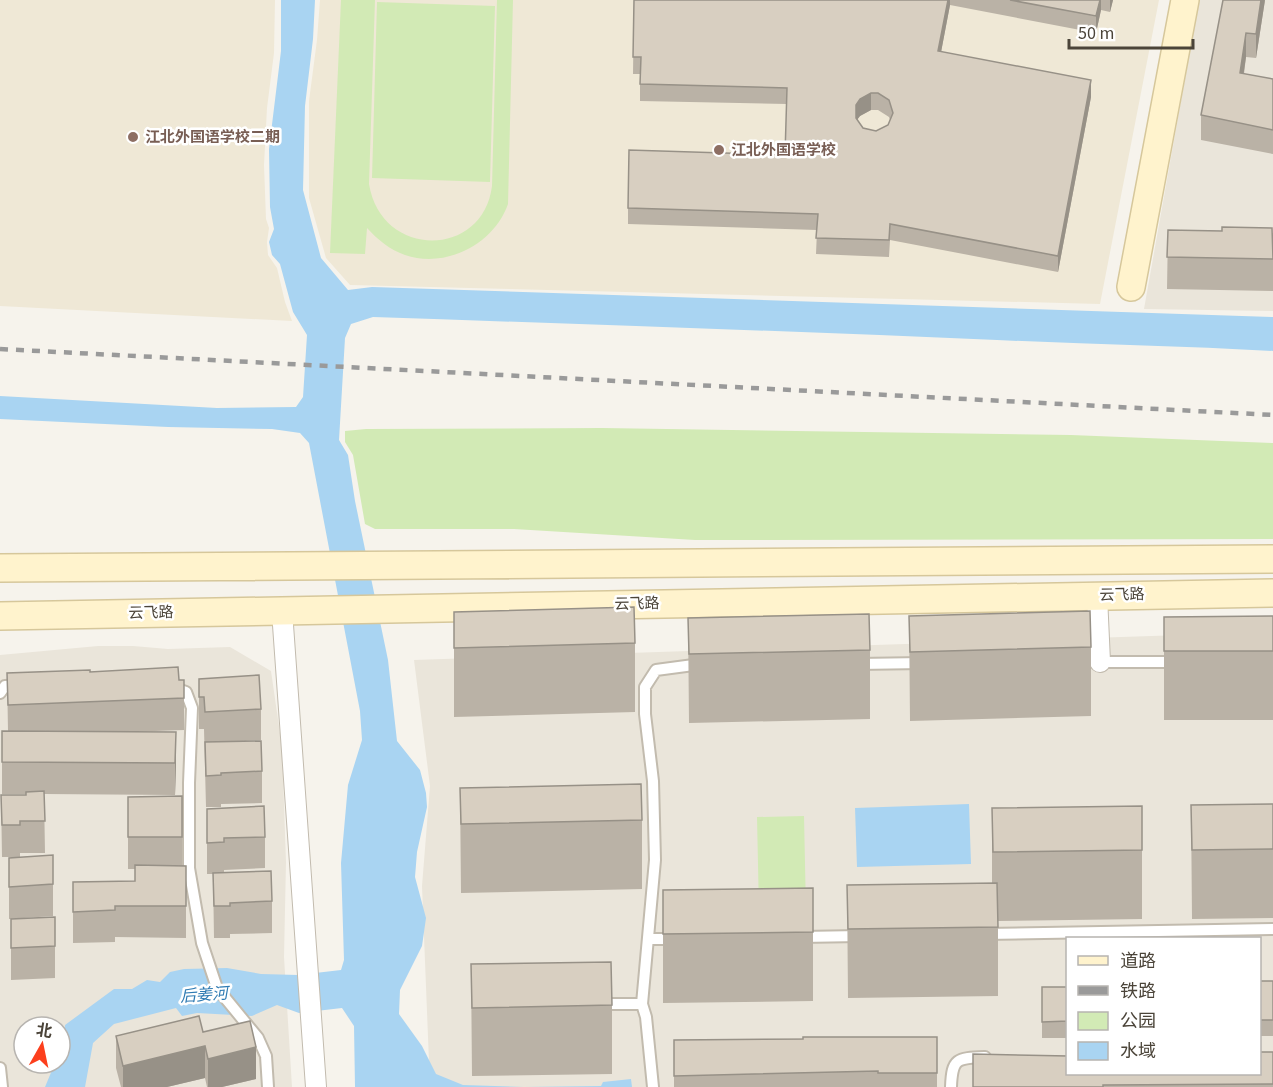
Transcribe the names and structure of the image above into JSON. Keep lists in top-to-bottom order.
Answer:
{
  "streets": {
    "main road": ["云飞路"]
  },
  "water": ["后姜河"],
  "places": ["江北外国语学校二期", "江北外国语学校"],
  "legend": [
    "道路",
    "铁路",
    "公园",
    "水域"
  ],
  "scale_bar": "50 m",
  "north": "top"
}
